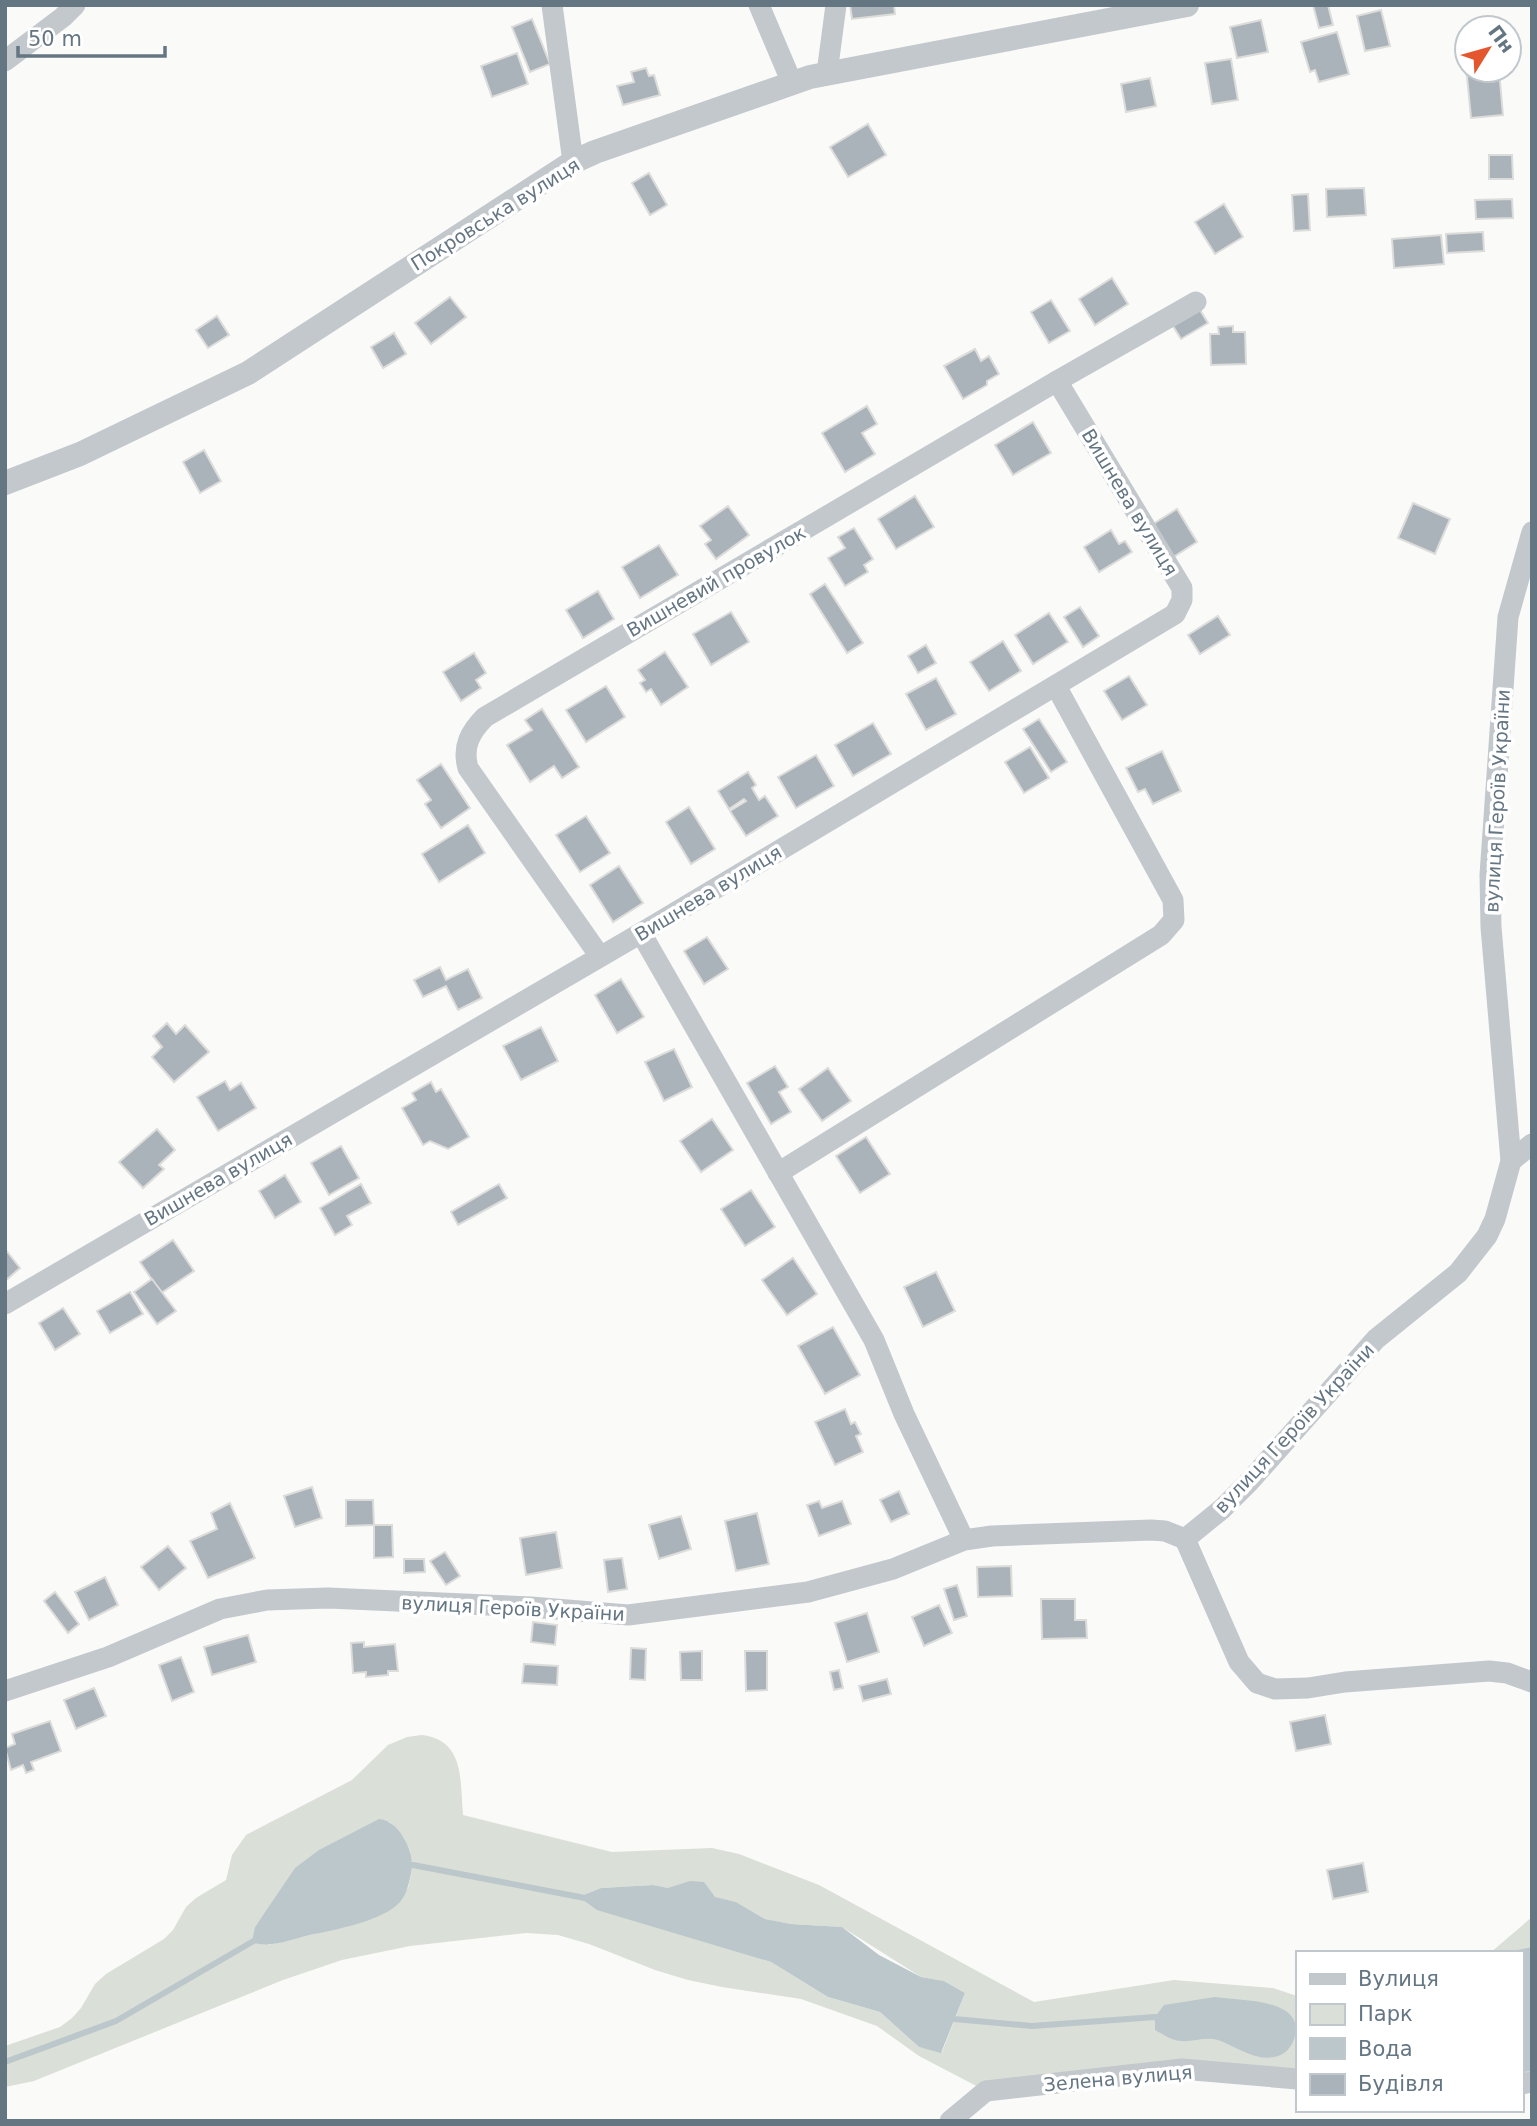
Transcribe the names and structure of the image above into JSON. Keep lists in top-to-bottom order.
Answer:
{
  "streets": {
    "street": [
      "Покровська вулиця",
      "Вишнева вулиця",
      "Вишневий провулок",
      "вулиця Героїв України",
      "Зелена вулиця"
    ]
  },
  "crossings": [
    ["Вишнева вулиця", "Вишневий провулок"]
  ],
  "legend": [
    "Вулиця",
    "Парк",
    "Вода",
    "Будівля"
  ],
  "scale_bar": "50 m",
  "north": "top right"
}
